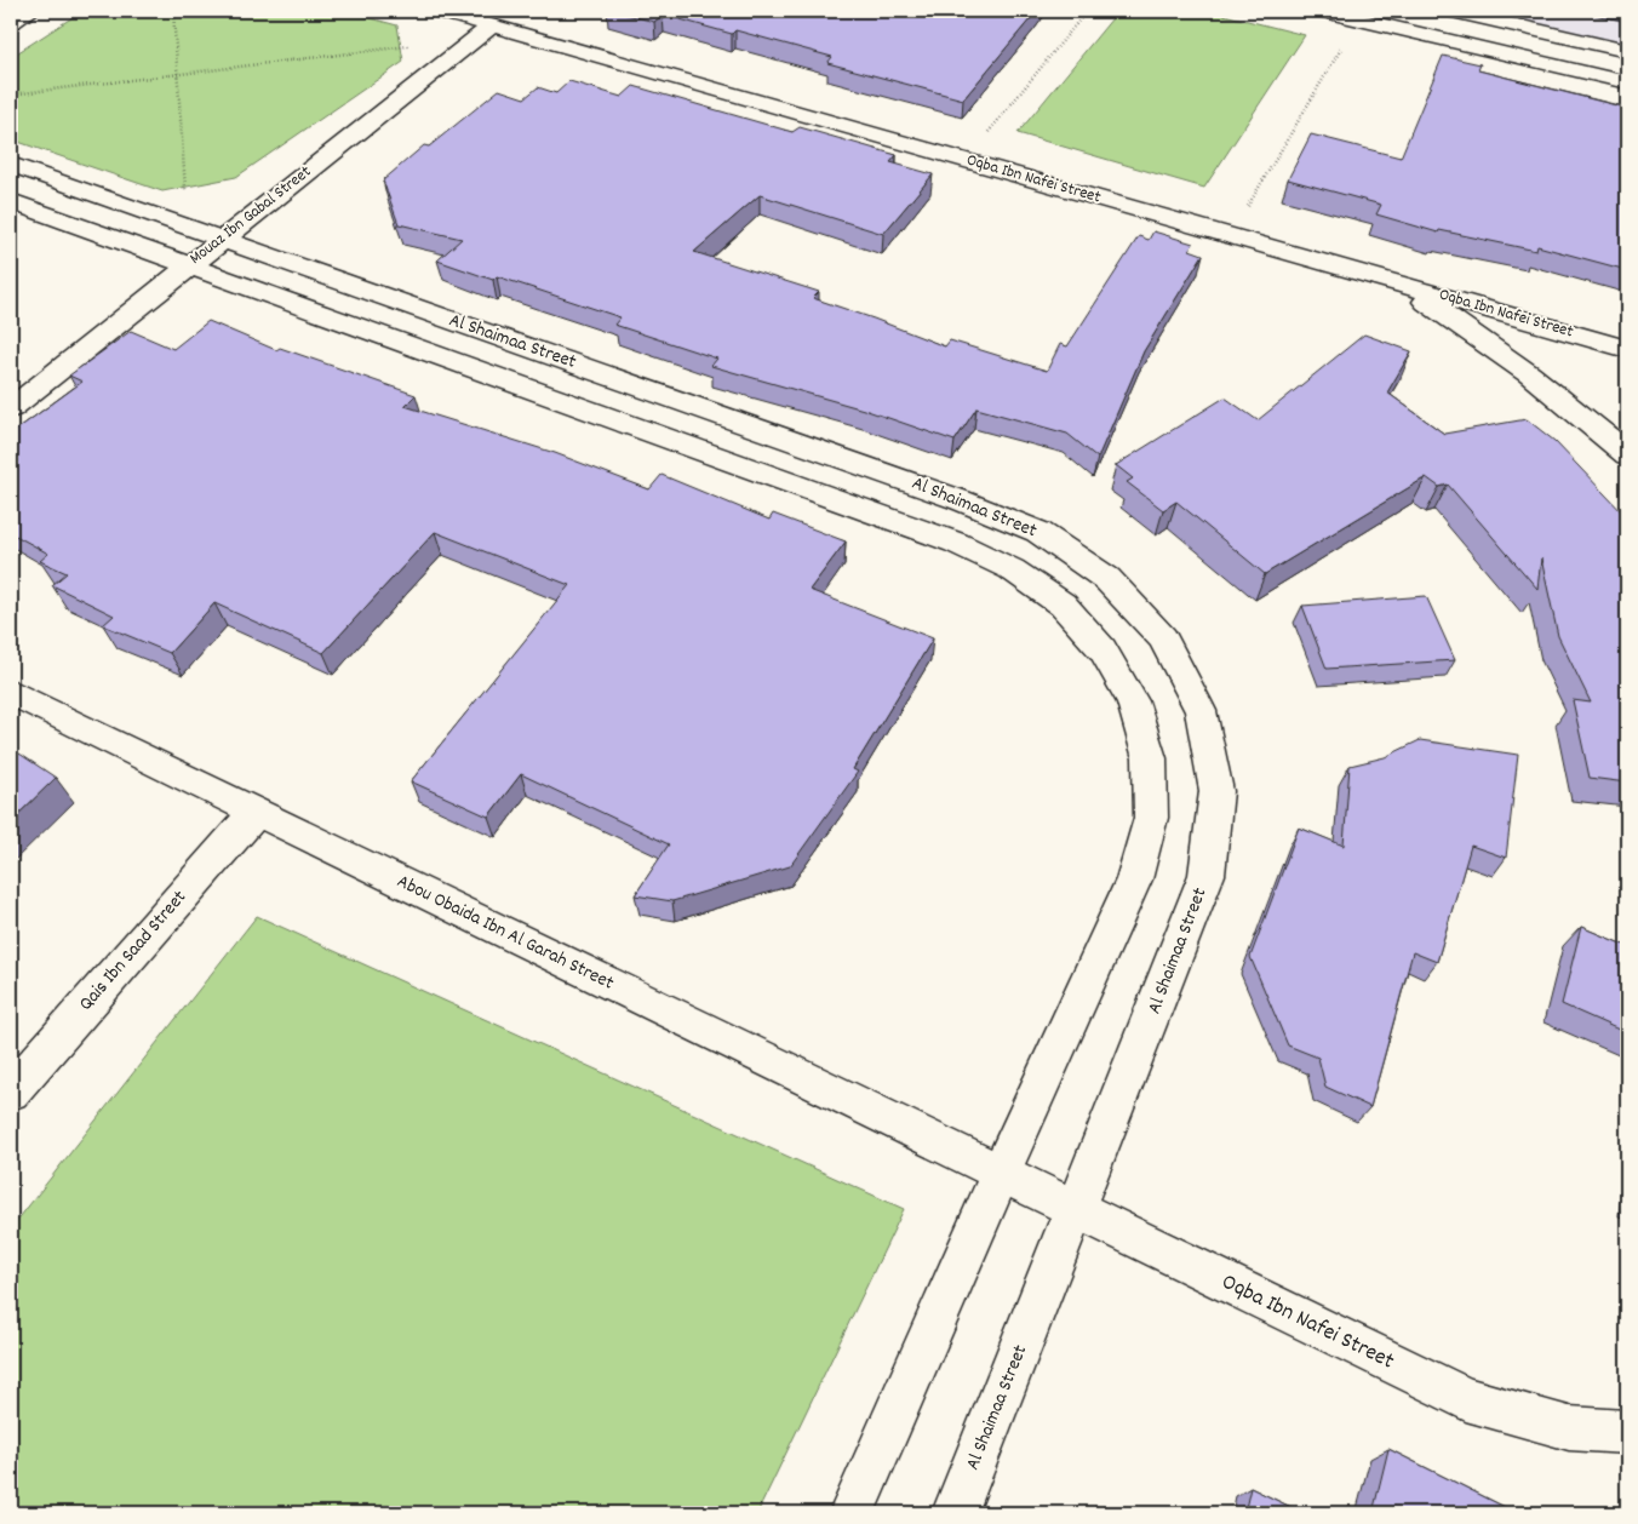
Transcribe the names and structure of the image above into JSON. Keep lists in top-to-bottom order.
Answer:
{
  "streets": {
    "street": [
      "Oqba Ibn Nafei Street",
      "Mouaz Ibn Gabal Street",
      "Al Shaimaa Street",
      "Abou Obaida Ibn Al Garah Street",
      "Qais Ibn Saad Street"
    ]
  },
  "crossings": [
    ["Oqba Ibn Nafei Street", "Mouaz Ibn Gabal Street"],
    ["Oqba Ibn Nafei Street", "Al Shaimaa Street"],
    ["Oqba Ibn Nafei Street", "Abou Obaida Ibn Al Garah Street"],
    ["Mouaz Ibn Gabal Street", "Al Shaimaa Street"],
    ["Al Shaimaa Street", "Abou Obaida Ibn Al Garah Street"],
    ["Abou Obaida Ibn Al Garah Street", "Qais Ibn Saad Street"]
  ]
}
